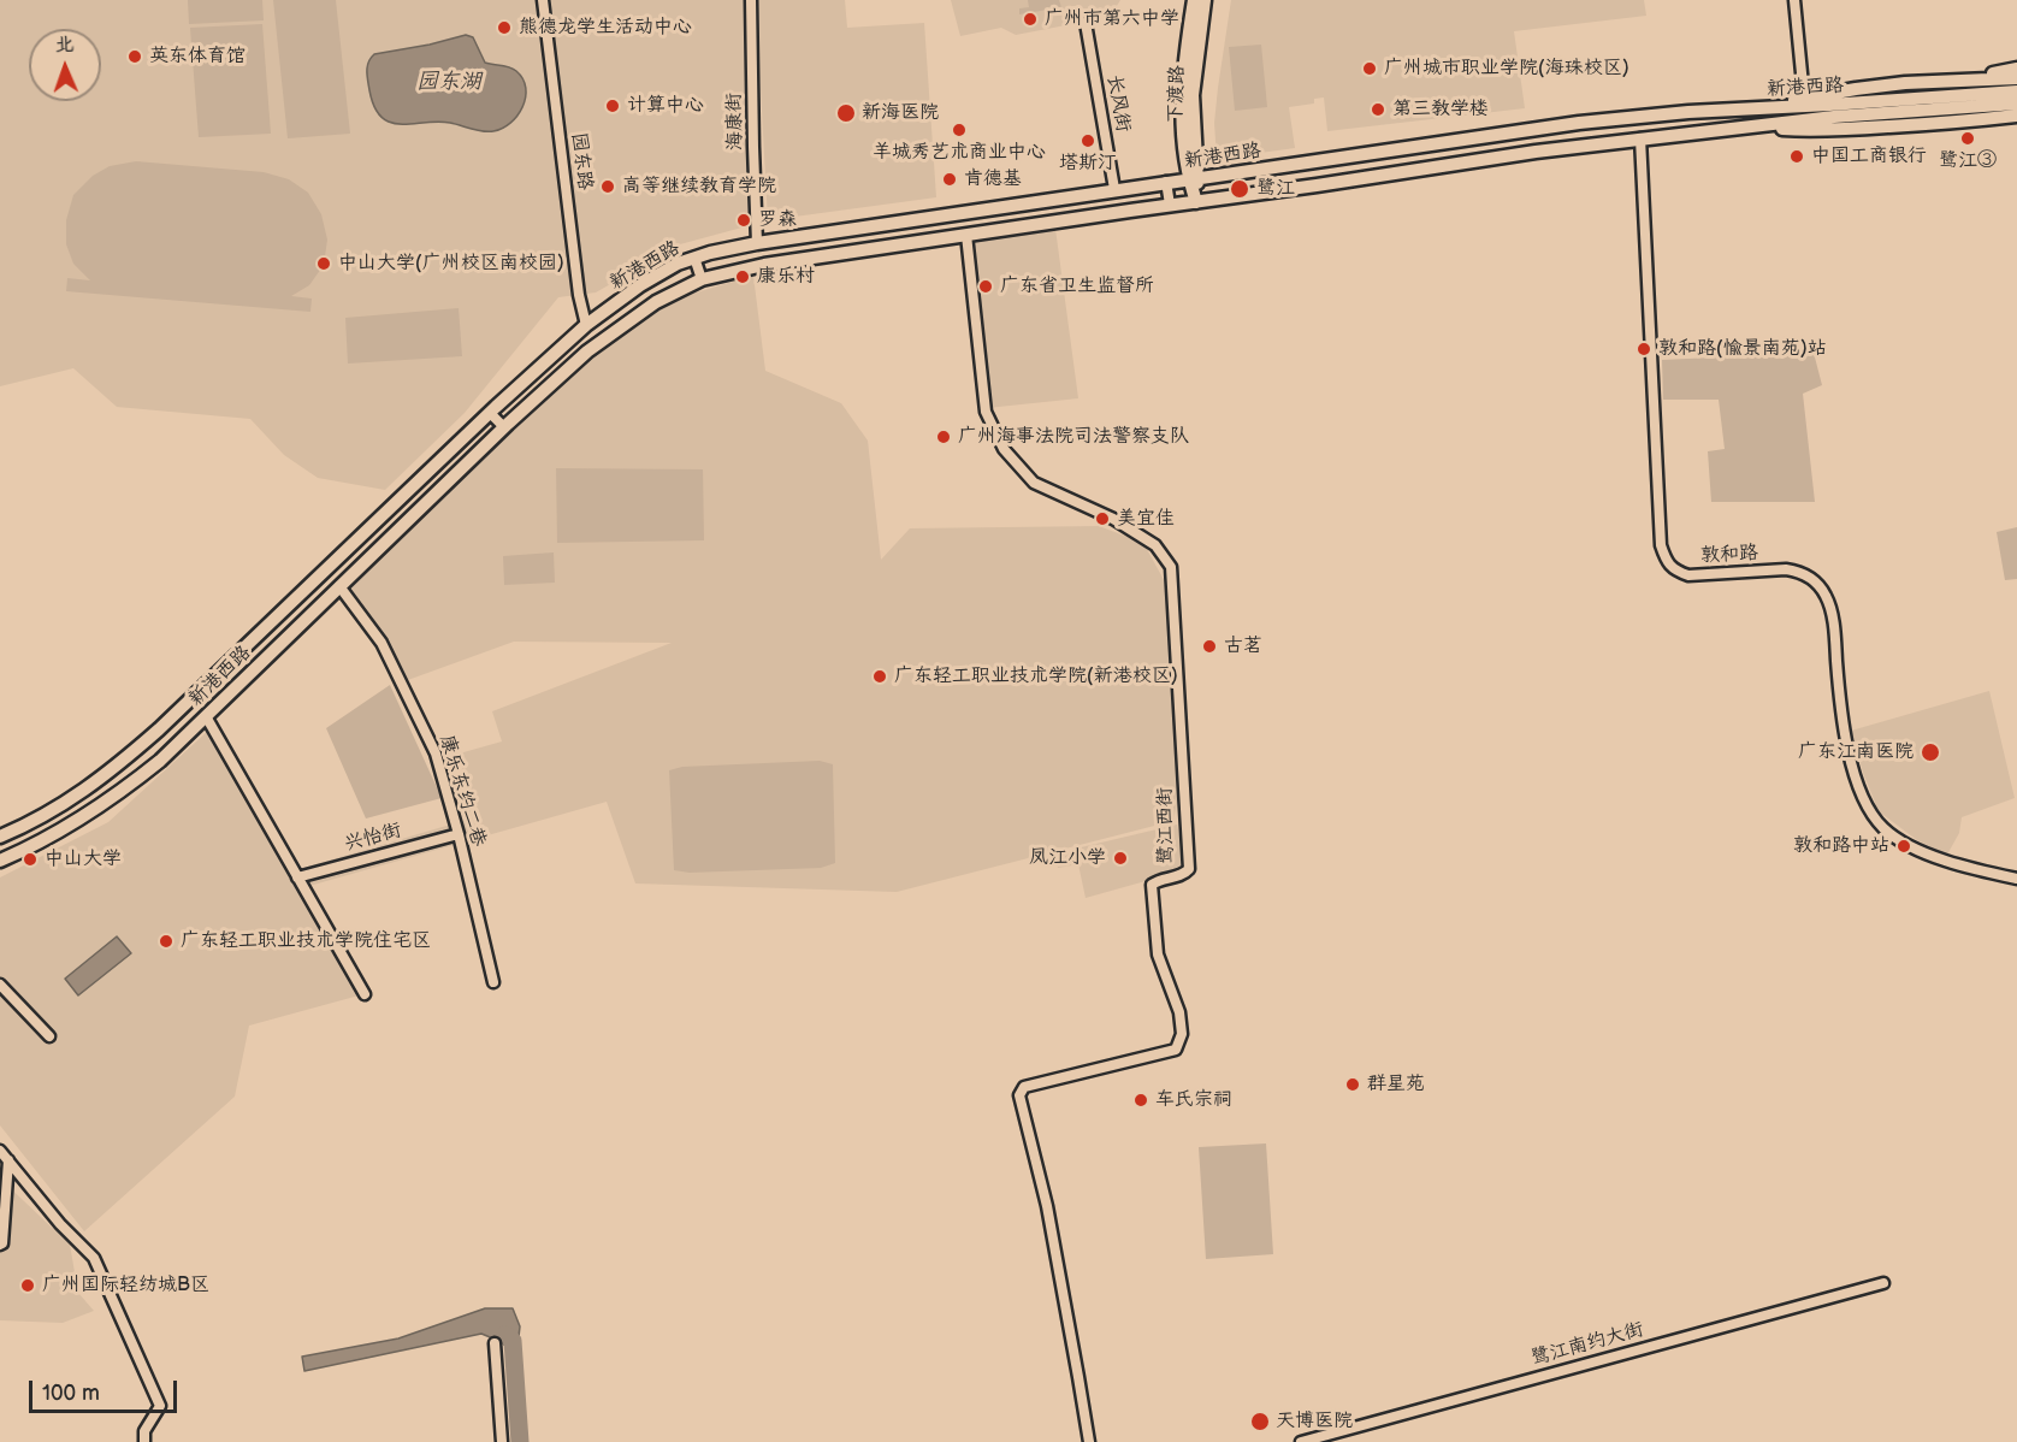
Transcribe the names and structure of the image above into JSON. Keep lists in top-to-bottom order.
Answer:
{
  "streets": {
    "main road": ["新港西路", "下渡路"],
    "street": [
      "长风街",
      "海康街",
      "园东路",
      "敦和路",
      "康乐东约二巷",
      "鹭江西街",
      "兴怡街",
      "鹭江南约大街"
    ]
  },
  "crossings": [
    ["新港西路", "下渡路"],
    ["新港西路", "长风街"],
    ["新港西路", "海康街"],
    ["新港西路", "园东路"],
    ["新港西路", "敦和路"],
    ["新港西路", "康乐东约二巷"],
    ["新港西路", "鹭江西街"],
    ["康乐东约二巷", "兴怡街"]
  ],
  "water": ["园东湖"],
  "places": [
    "广州市第六中学",
    "熊德龙学生活动中心",
    "英东体育馆",
    "广州城市职业学院(海珠校区)",
    "计算中心",
    "第三教学楼",
    "新海医院",
    "羊城秀艺术商业中心",
    "鹭江③",
    "塔斯汀",
    "中国工商银行",
    "肯德基",
    "高等继续教育学院",
    "鹭江",
    "罗森",
    "中山大学(广州校区南校园)",
    "康乐村",
    "广东省卫生监督所",
    "敦和路(愉景南苑)站",
    "广州海事法院司法警察支队",
    "美宜佳",
    "古茗",
    "广东轻工职业技术学院(新港校区)",
    "广东江南医院",
    "敦和路中站",
    "凤江小学",
    "中山大学",
    "广东轻工职业技术学院住宅区",
    "群星苑",
    "车氏宗祠",
    "广州国际轻纺城B区",
    "天博医院"
  ],
  "scale_bar": "100 m",
  "north": "top"
}
